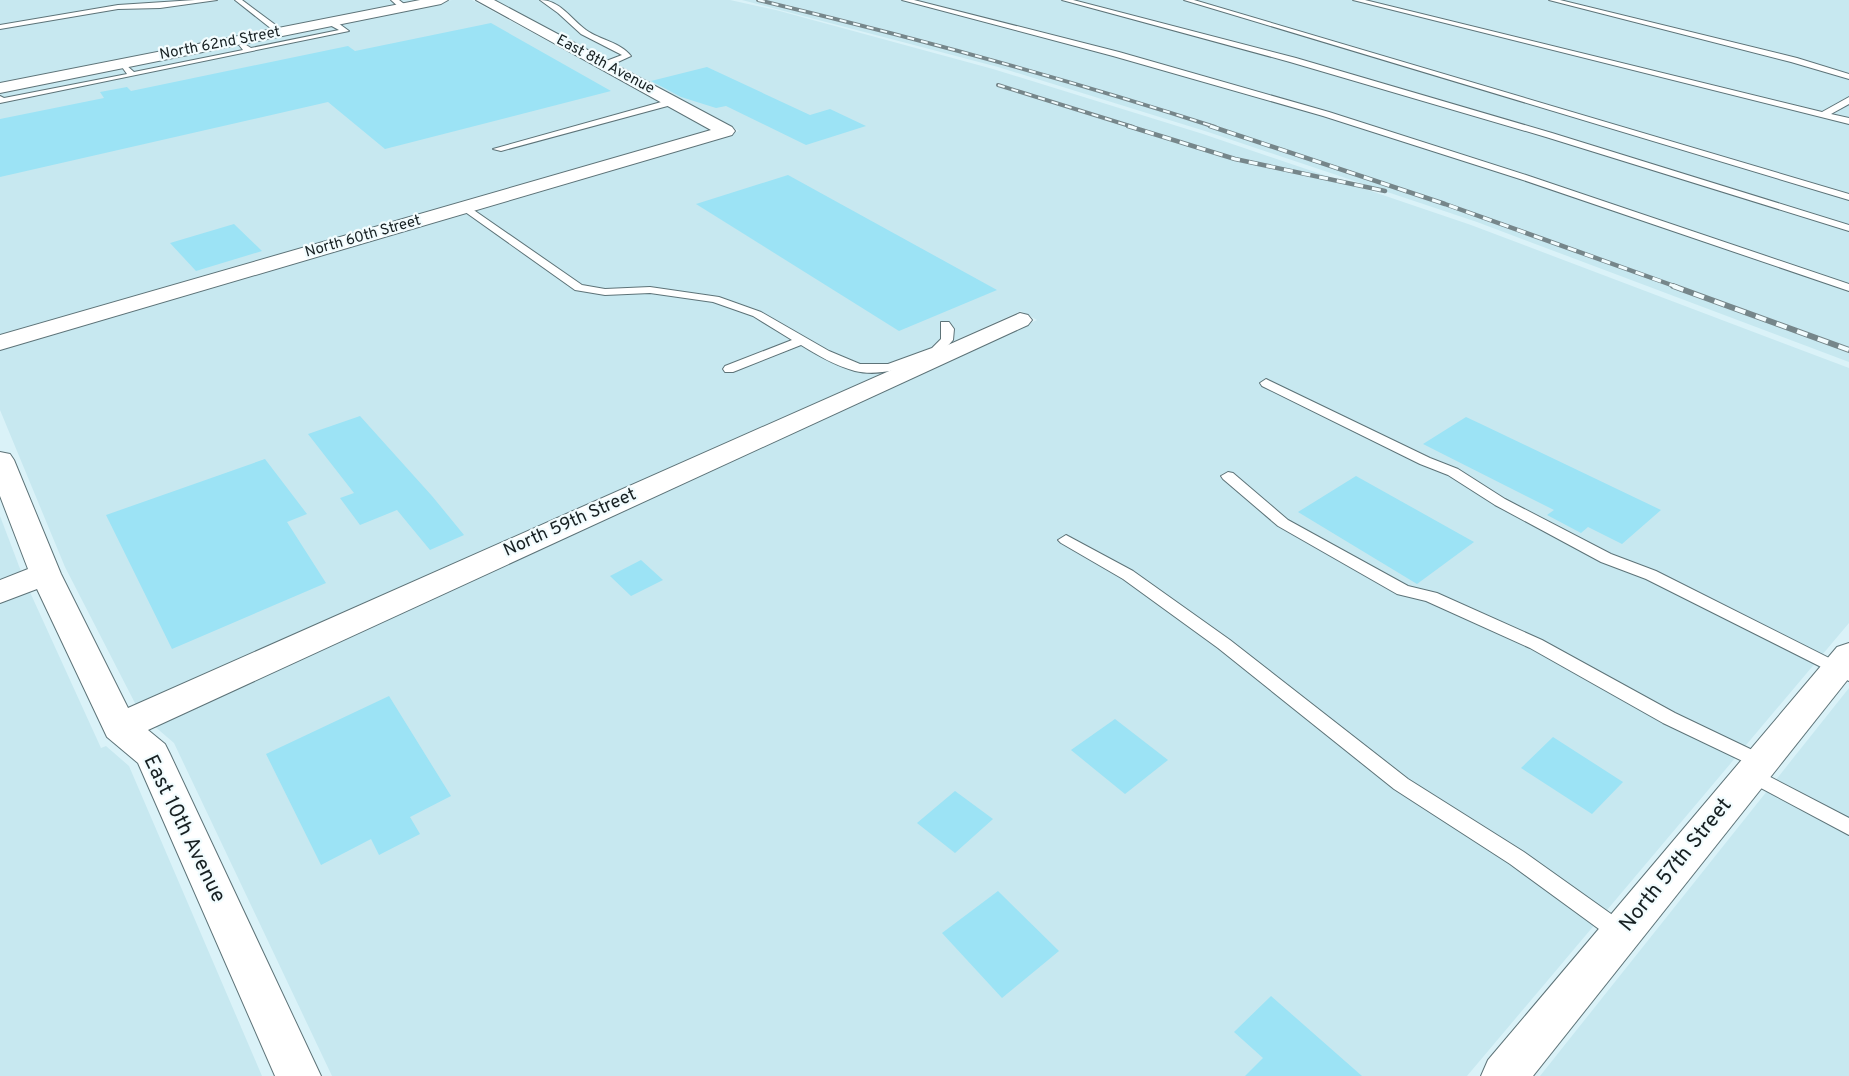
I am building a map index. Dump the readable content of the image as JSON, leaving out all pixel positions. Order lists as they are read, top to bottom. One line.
{"streets":{"street":["North 62nd Street","East 8th Avenue","North 60th Street","North 59th Street","East 10th Avenue","North 57th Street"]},"crossings":[["East 8th Avenue","North 60th Street"],["North 59th Street","East 10th Avenue"]]}
